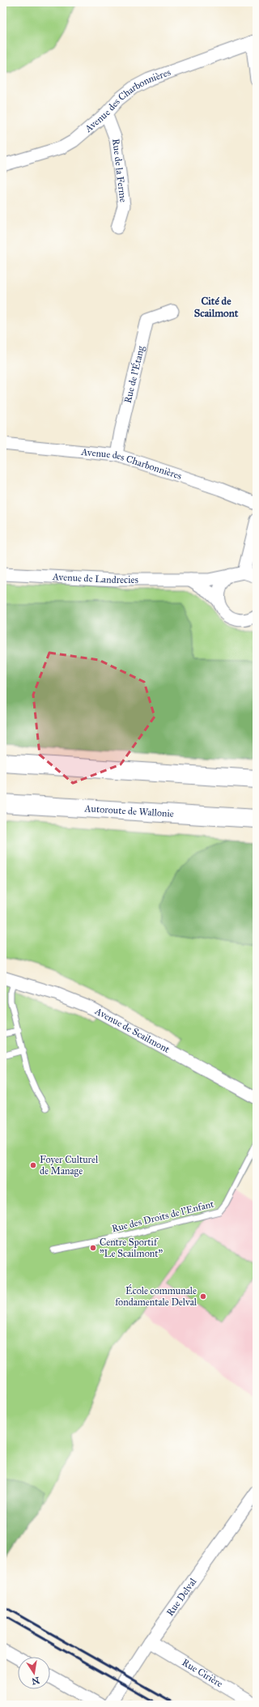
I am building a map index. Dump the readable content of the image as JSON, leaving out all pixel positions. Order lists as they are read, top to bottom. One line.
{"streets":{"highway":["Autoroute de Wallonie"],"street":["Avenue des Charbonnières","Rue de la Ferme","Rue de l'Étang","Avenue de Landrecies","Avenue de Scailmont","Rue Delval","Rue Cirière"],"lane":["Rue des Droits de l'Enfant"]},"crossings":[["Avenue des Charbonnières","Rue de la Ferme"],["Avenue des Charbonnières","Rue de l'Étang"],["Rue Delval","Rue Cirière"]],"districts":["Cité de Scailmont"],"places":["Foyer Culturel de Manage","Centre Sportif \"Le Scailmont\"","École communale fondamentale Delval"],"north":"bottom"}
